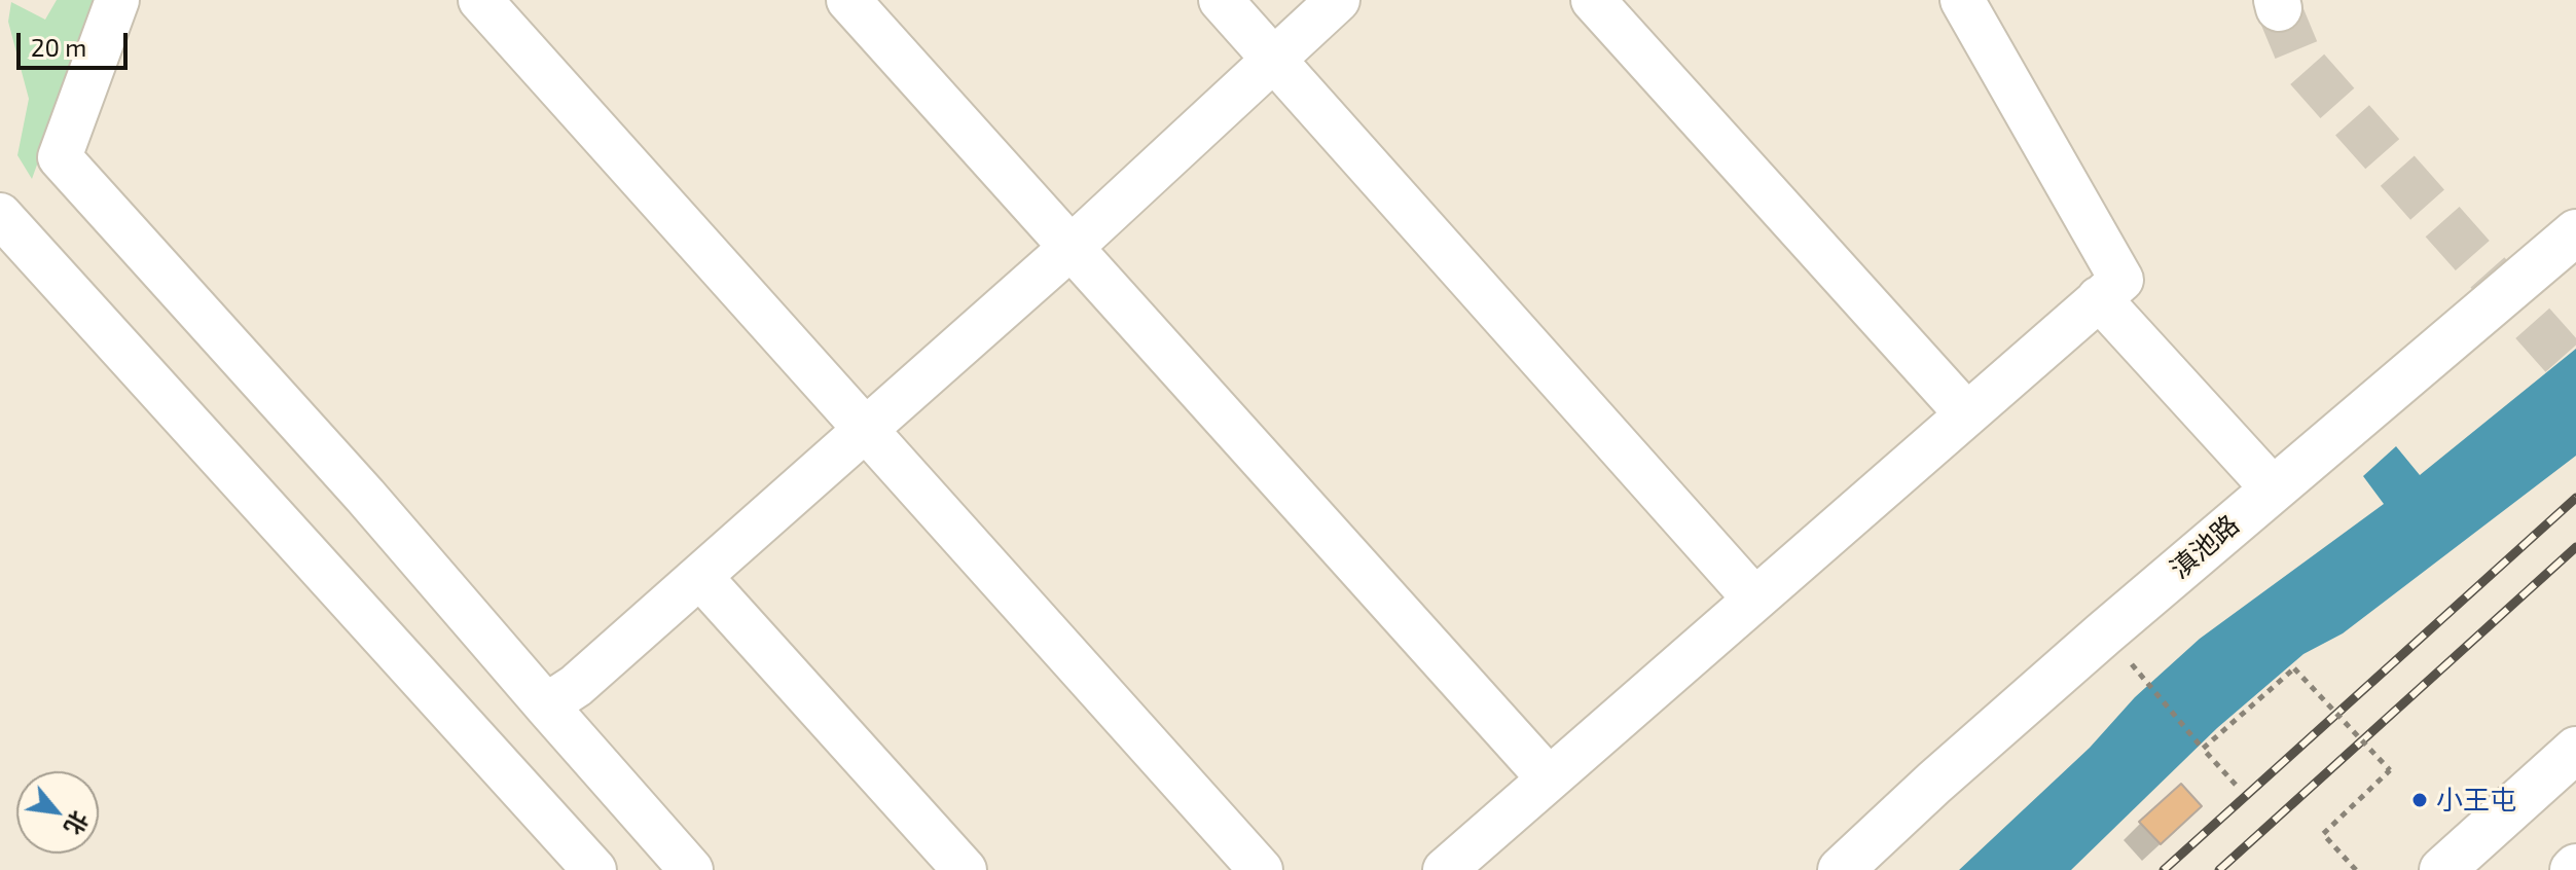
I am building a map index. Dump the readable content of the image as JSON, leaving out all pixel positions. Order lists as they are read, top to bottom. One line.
{"streets":{"street":["滇池路"]},"places":["小王屯"],"scale_bar":"20 m","north":"bottom right"}
